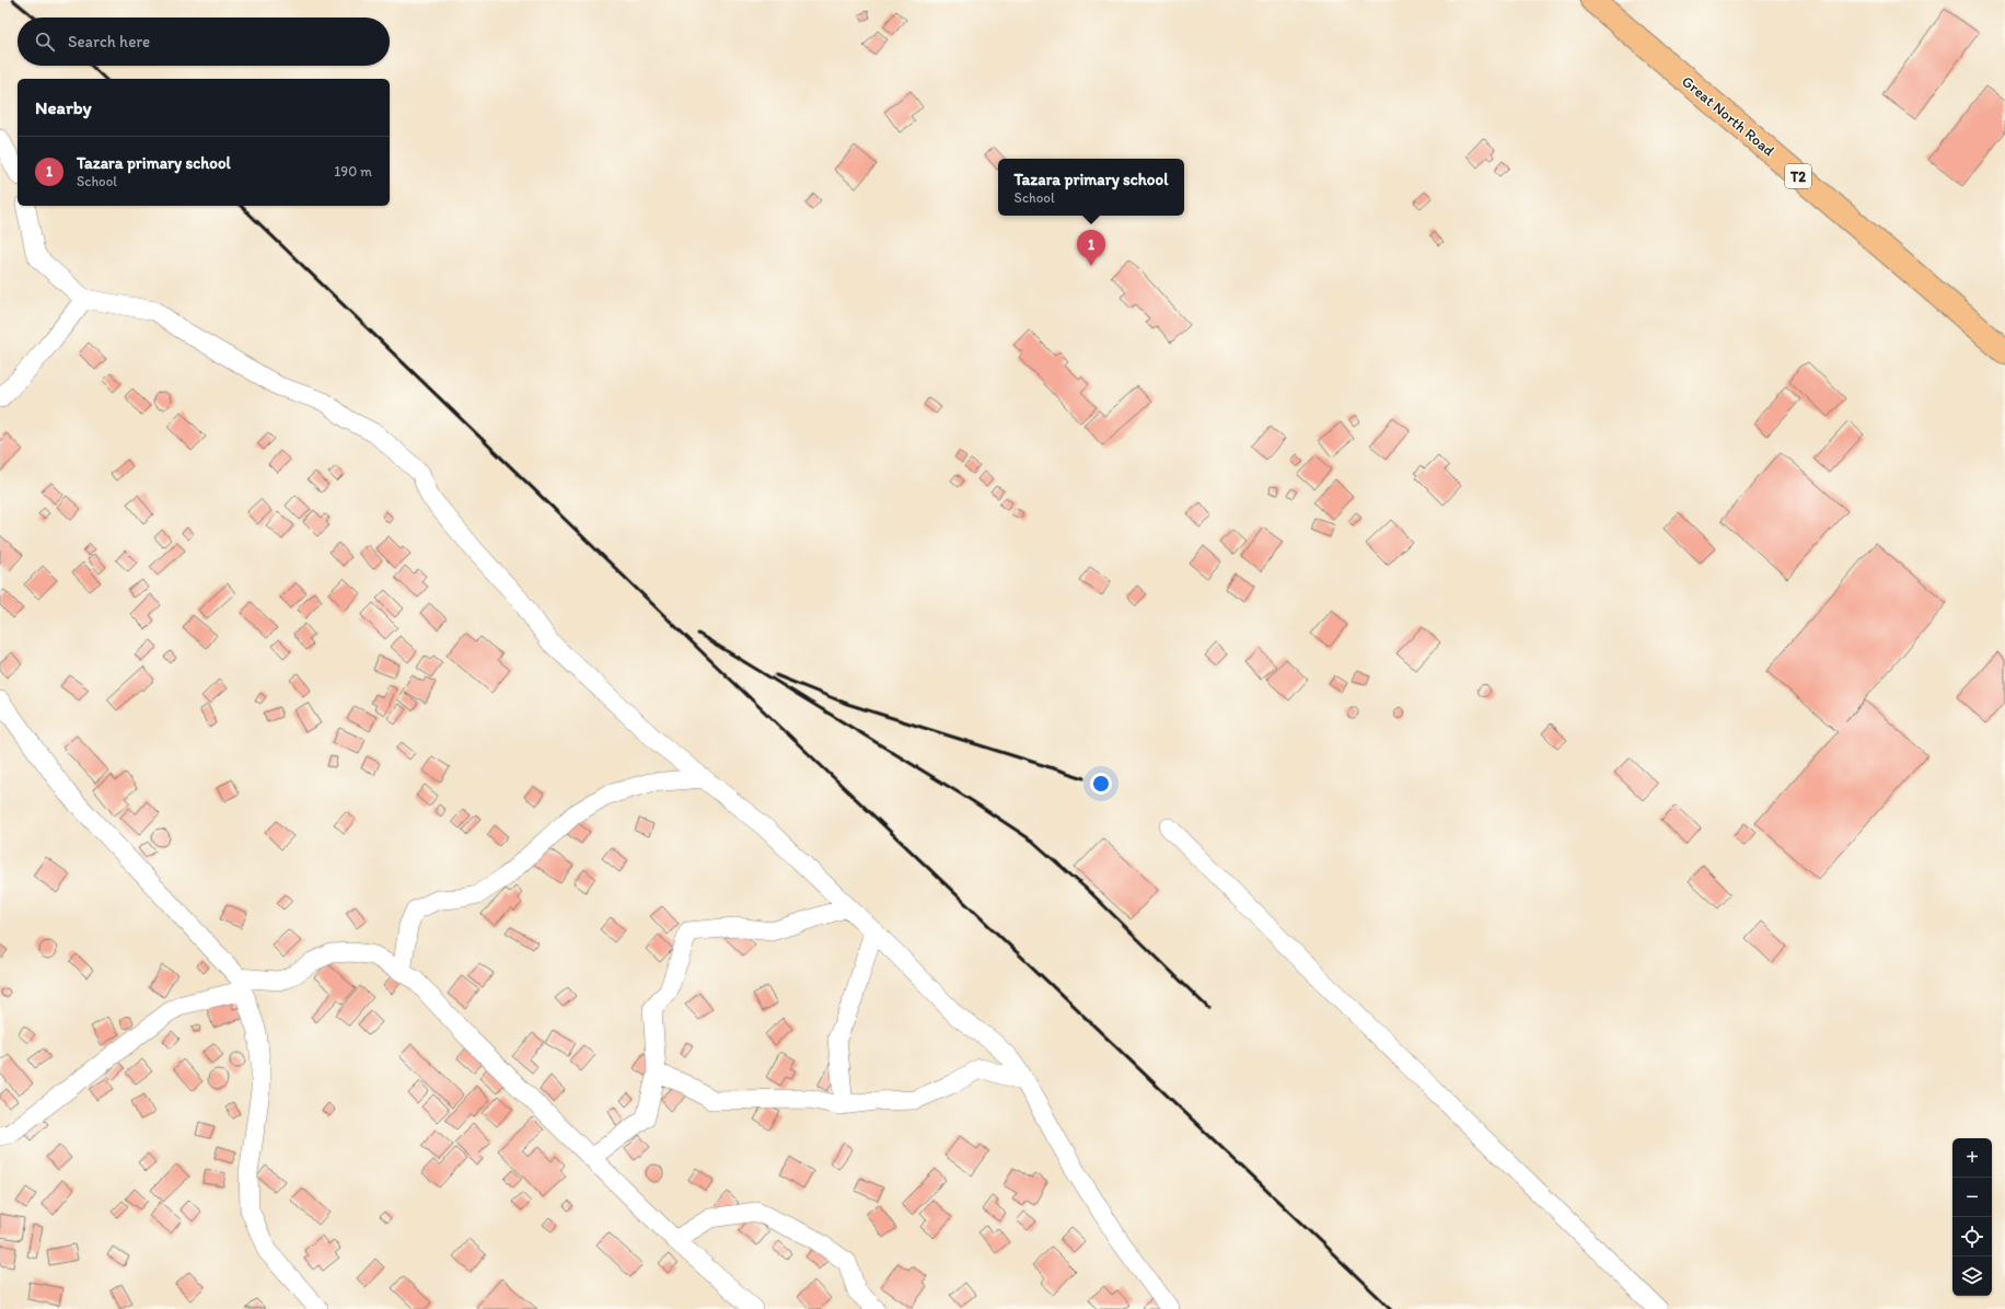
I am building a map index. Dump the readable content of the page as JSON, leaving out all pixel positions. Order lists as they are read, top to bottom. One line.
{"streets":{"highway":["Great North Road","T2"]},"page":{"search":"Search here","heading":"Nearby","list":[{"mark":"1","name":"Tazara primary school","note":"School","value":"190 m"}],"popup":["Tazara primary school","School"],"pins":"1","map_buttons":["+","−"]}}
